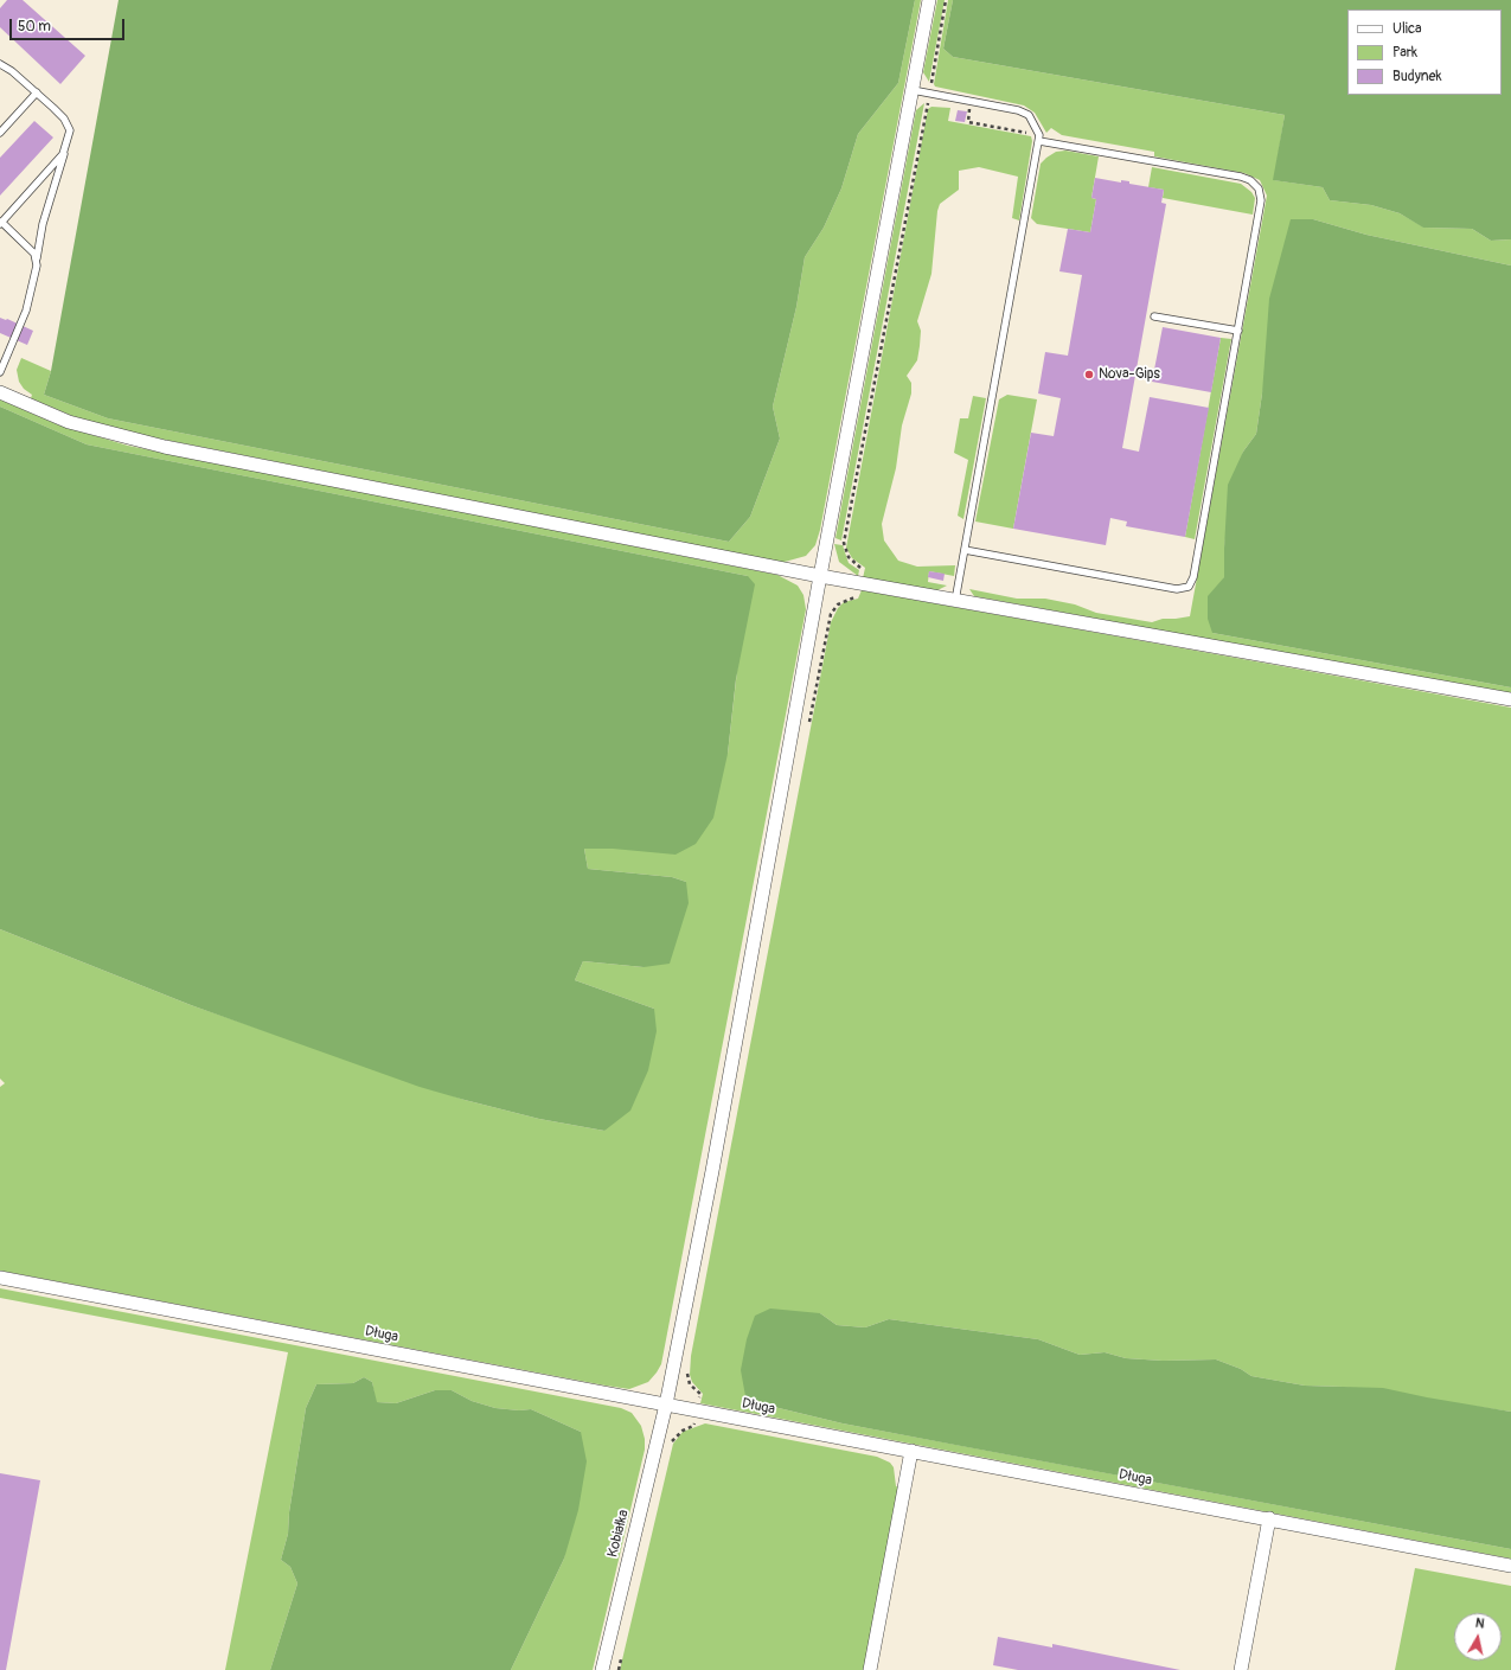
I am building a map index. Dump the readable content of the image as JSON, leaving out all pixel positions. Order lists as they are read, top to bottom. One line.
{"streets":{"street":["Długa","Kobiałka"]},"crossings":[["Długa","Kobiałka"]],"places":["Nova-Gips"],"legend":["Ulica","Park","Budynek"],"scale_bar":"50 m","north":"top"}
